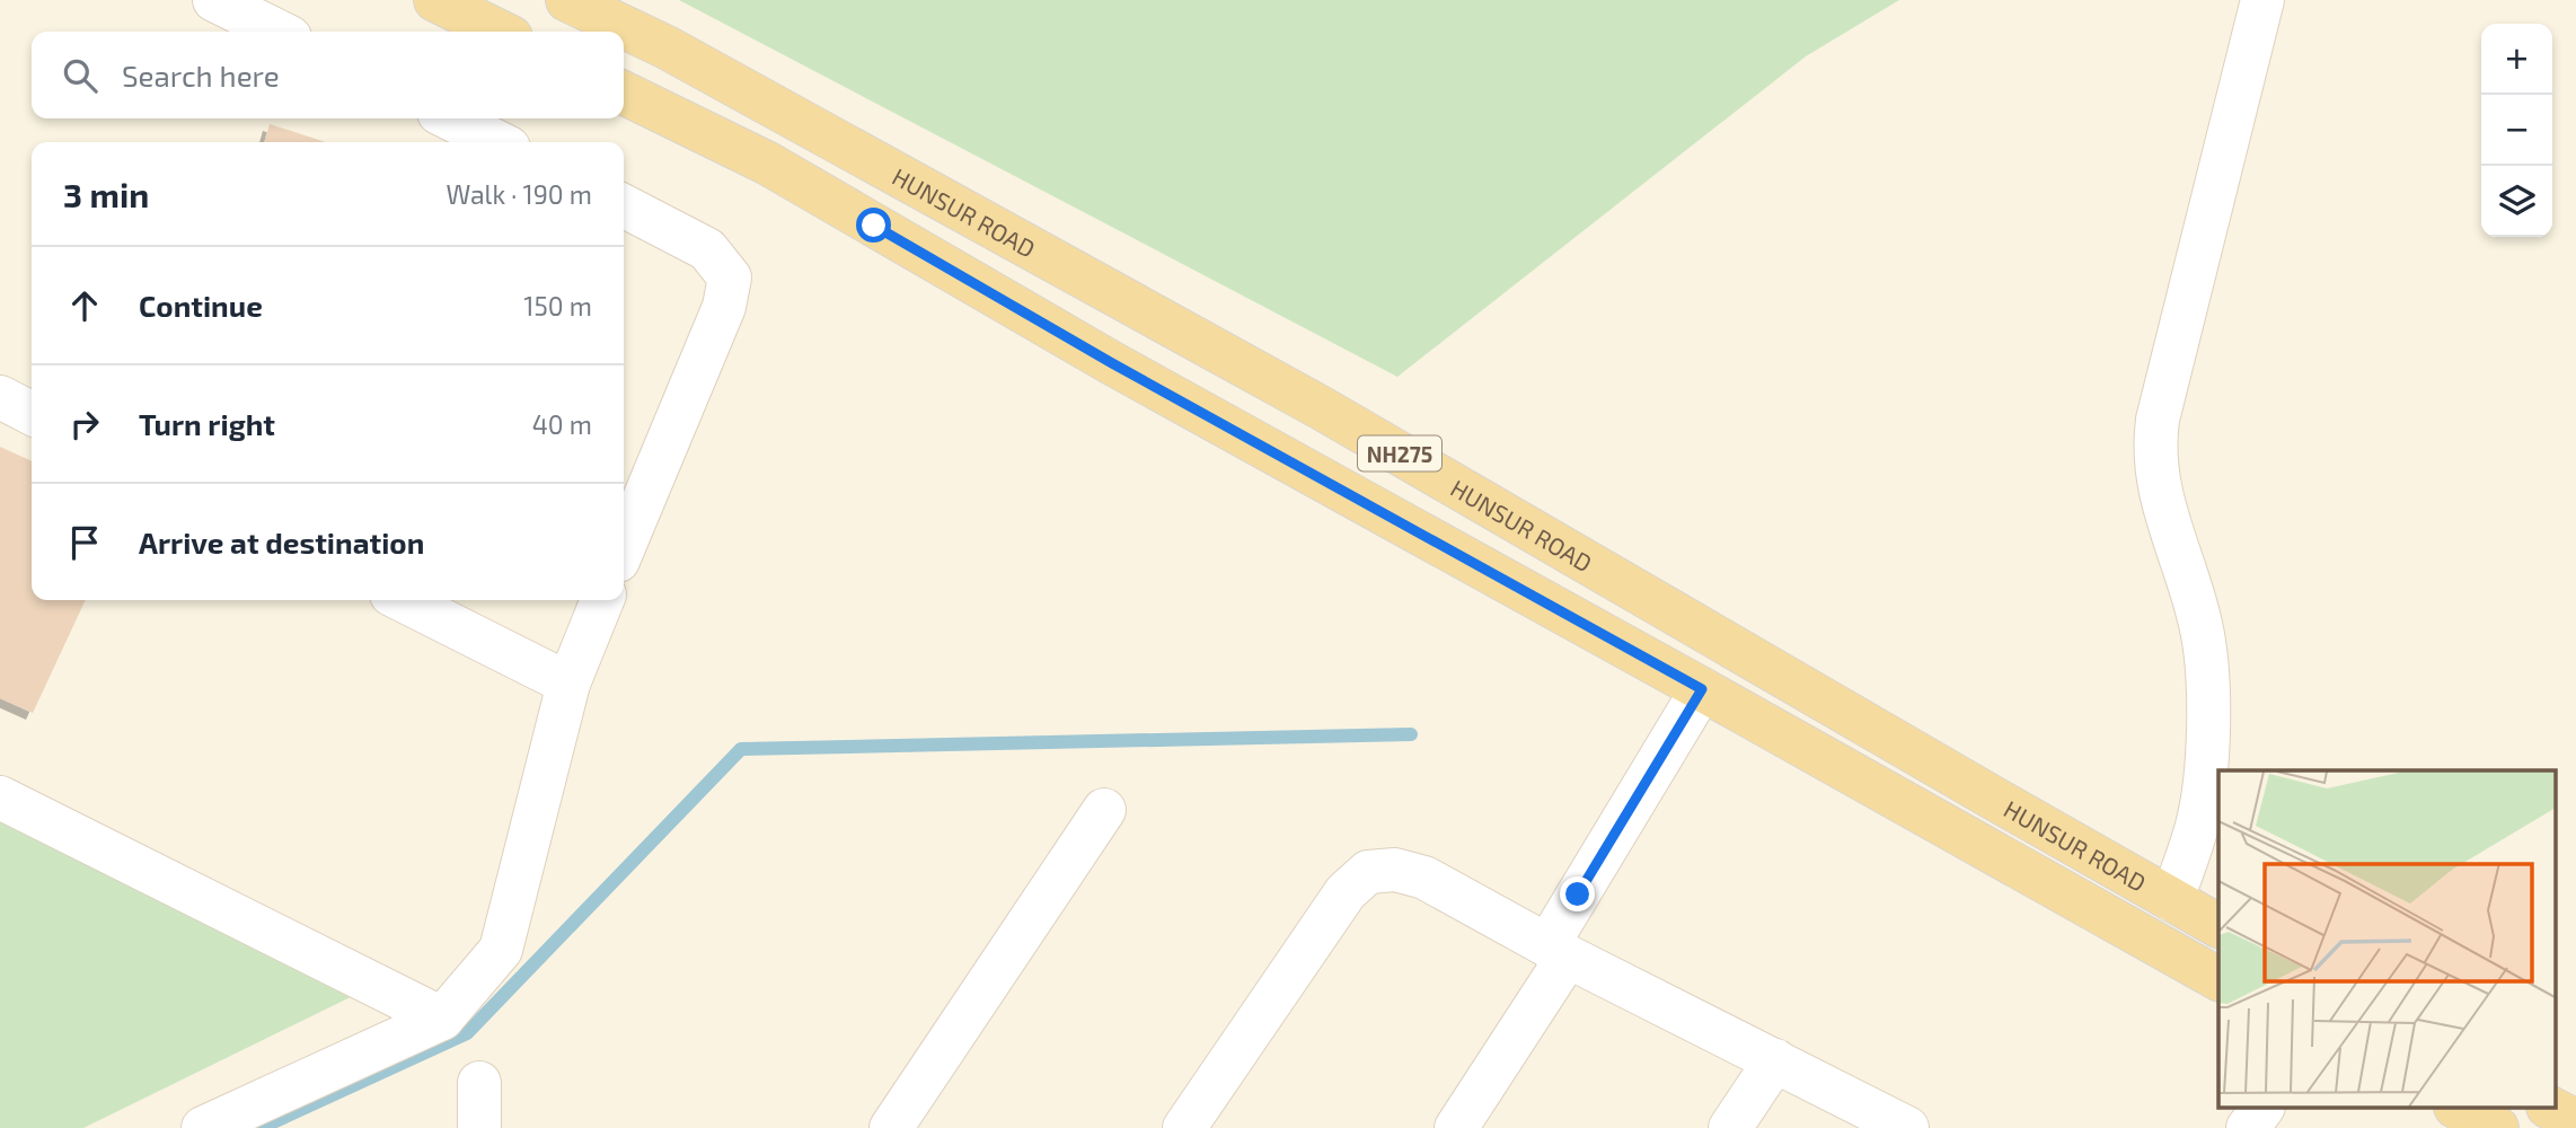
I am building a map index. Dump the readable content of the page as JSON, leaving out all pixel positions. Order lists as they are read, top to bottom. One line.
{"streets":{"main road":["HUNSUR ROAD","NH275"]},"page":{"map_buttons":["+","−"],"search":"Search here","heading":["3 min","Walk · 190 m"],"list":[["Continue","150 m"],["Turn right","40 m"],"Arrive at destination"]}}
